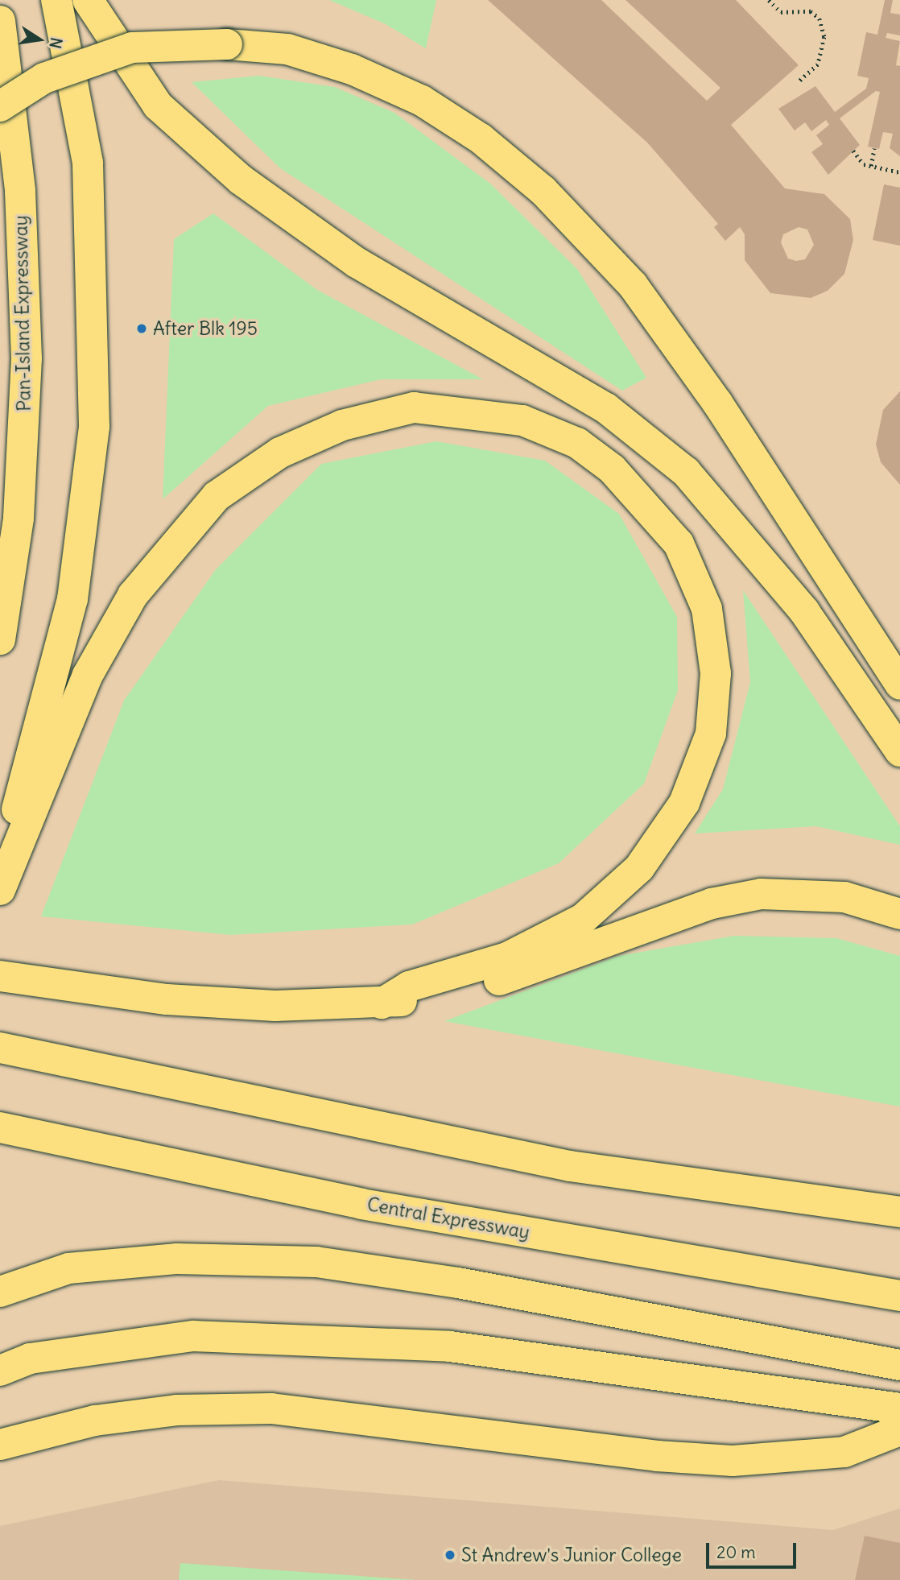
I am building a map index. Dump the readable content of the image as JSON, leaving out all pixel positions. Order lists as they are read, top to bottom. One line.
{"streets":{"highway":["Pan-Island Expressway","Central Expressway"]},"places":["After Blk 195","St Andrew's Junior College"],"scale_bar":"20 m","north":"right"}
